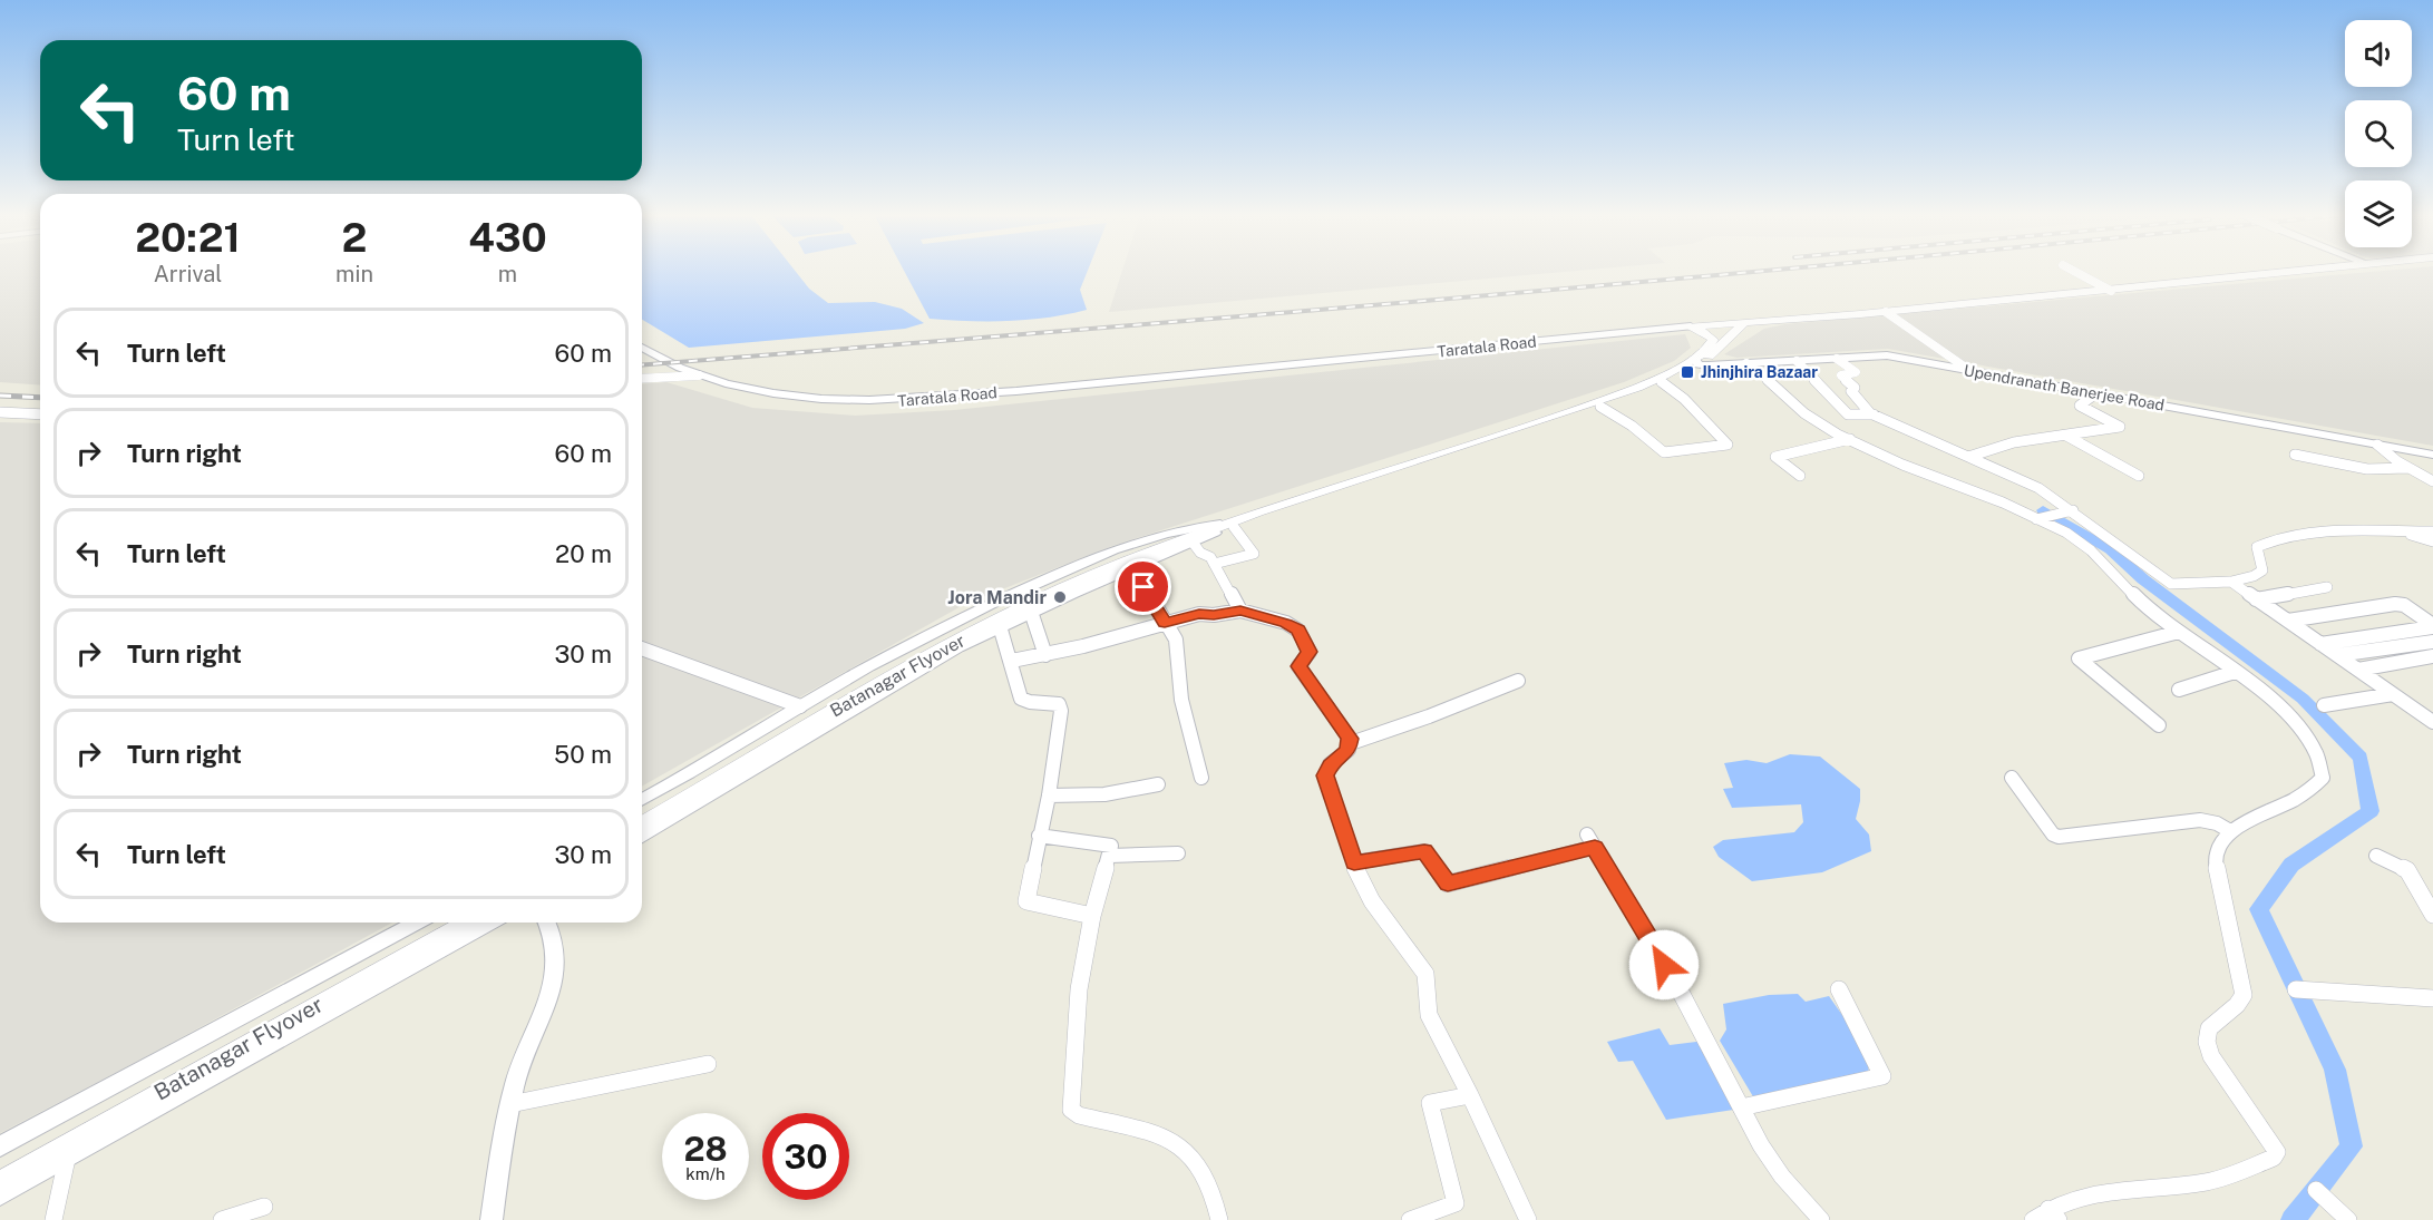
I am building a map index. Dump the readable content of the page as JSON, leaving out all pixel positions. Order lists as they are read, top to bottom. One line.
{"streets":{"main road":["Taratala Road","Batanagar Flyover"],"street":["Upendranath Banerjee Road"]},"places":{"transit":["Jhinjhira Bazaar"],"other":["Jora Mandir"]},"page":{"turn":["60 m","Turn left"],"eta":["20:21","Arrival","2","min","430","m"],"list":[{"name":"Turn left","value":"60 m"},{"name":"Turn right","value":"60 m"},{"name":"Turn left","value":"20 m"},{"name":"Turn right","value":"30 m"},{"name":"Turn right","value":"50 m"},{"name":"Turn left","value":"30 m"}],"speed":"28 km/h","limit":"30"}}
